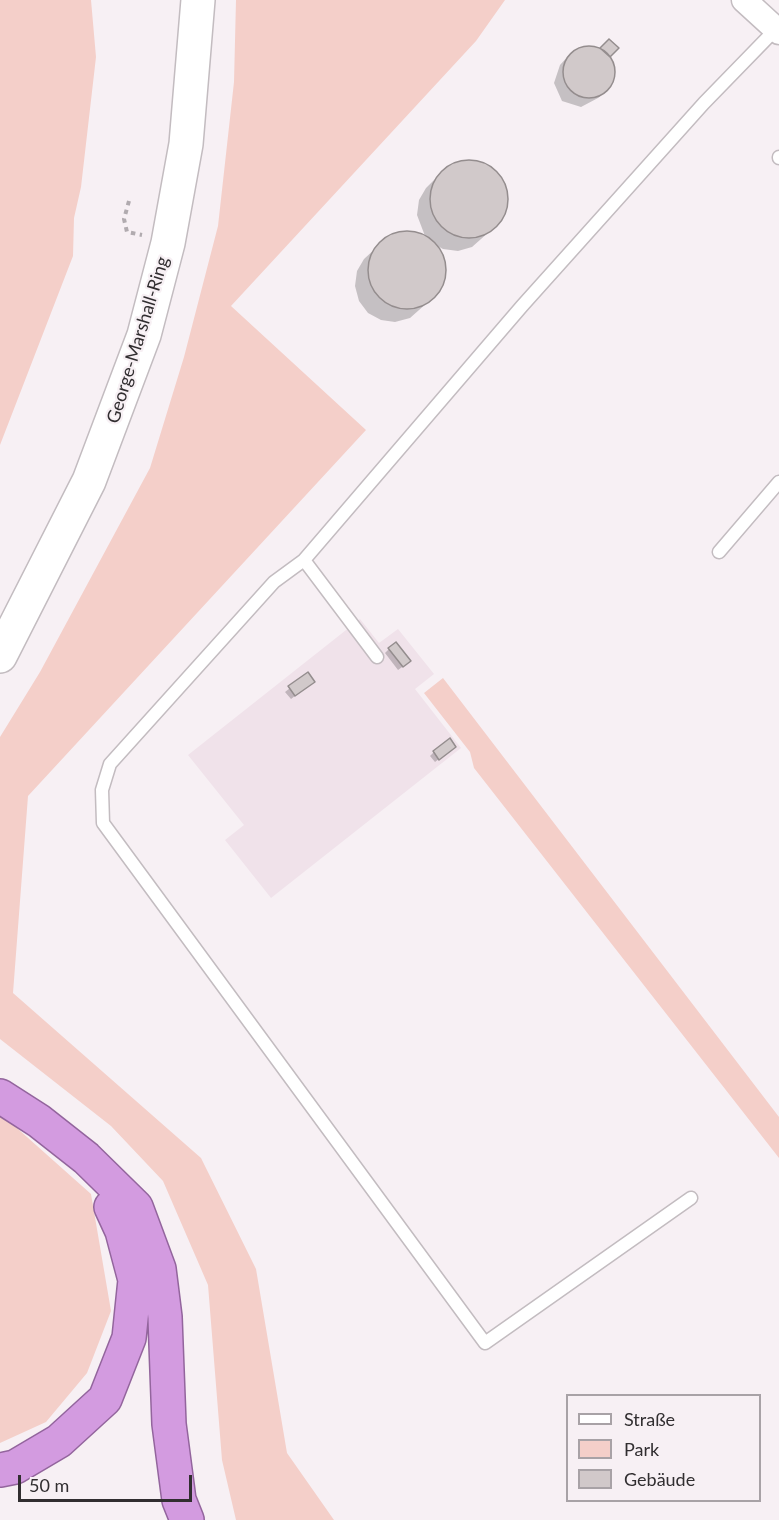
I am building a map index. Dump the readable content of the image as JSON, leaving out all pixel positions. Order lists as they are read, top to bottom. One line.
{"streets":{"main road":["George-Marshall-Ring"]},"legend":["Straße","Park","Gebäude"],"scale_bar":"50 m"}
